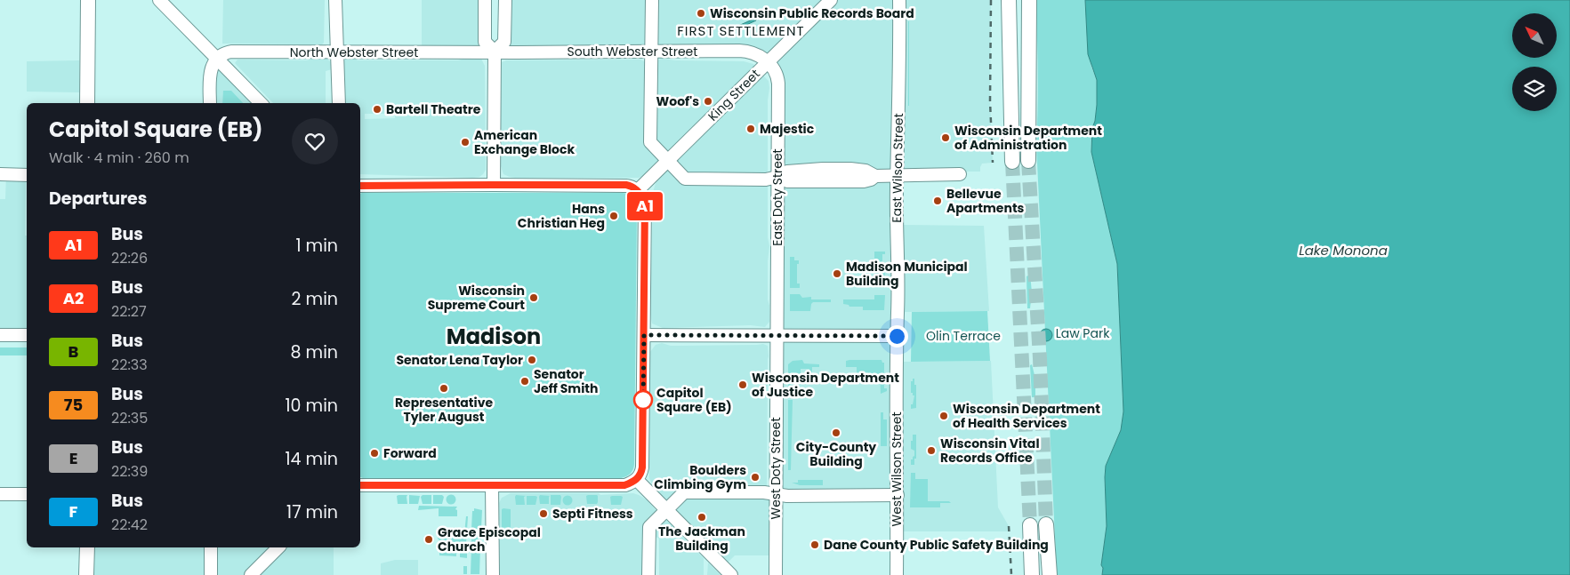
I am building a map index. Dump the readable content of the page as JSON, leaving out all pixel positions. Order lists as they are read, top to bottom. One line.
{"streets":{"street":["South Webster Street","North Webster Street","King Street","East Wilson Street","East Doty Street","West Doty Street","West Wilson Street"]},"crossings":[["South Webster Street","North Webster Street"],["South Webster Street","King Street"],["South Webster Street","East Doty Street"],["King Street","East Doty Street"],["East Wilson Street","West Wilson Street"],["East Doty Street","West Doty Street"]],"districts":["FIRST SETTLEMENT","Madison"],"water":["Lake Monona"],"parks":["Law Park","Olin Terrace"],"places":["Wisconsin Public Records Board","Woof's","Bartell Theatre","Majestic","Wisconsin Department of Administration","American Exchange Block","Bellevue Apartments","Hans Christian Heg","Madison Municipal Building","Wisconsin Supreme Court","Senator Lena Taylor","Senator Jeff Smith","Wisconsin Department of Justice","Representative Tyler August","Capitol Square (EB)","Wisconsin Department of Health Services","City-County Building","Wisconsin Vital Records Office","Forward","Boulders Climbing Gym","Septi Fitness","The Jackman Building","Grace Episcopal Church","Dane County Public Safety Building"],"lines":["bus line A1"],"north":"top left","page":{"on_map":"A1","heading":[["Capitol Square (EB)","Walk · 4 min · 260 m"],"Departures"],"list":[{"mark":"A1","name":"Bus","note":"22:26","value":"1 min"},{"mark":"A2","name":"Bus","note":"22:27","value":"2 min"},{"mark":"B","name":"Bus","note":"22:33","value":"8 min"},{"mark":"75","name":"Bus","note":"22:35","value":"10 min"},{"mark":"E","name":"Bus","note":"22:39","value":"14 min"},{"mark":"F","name":"Bus","note":"22:42","value":"17 min"}]}}
